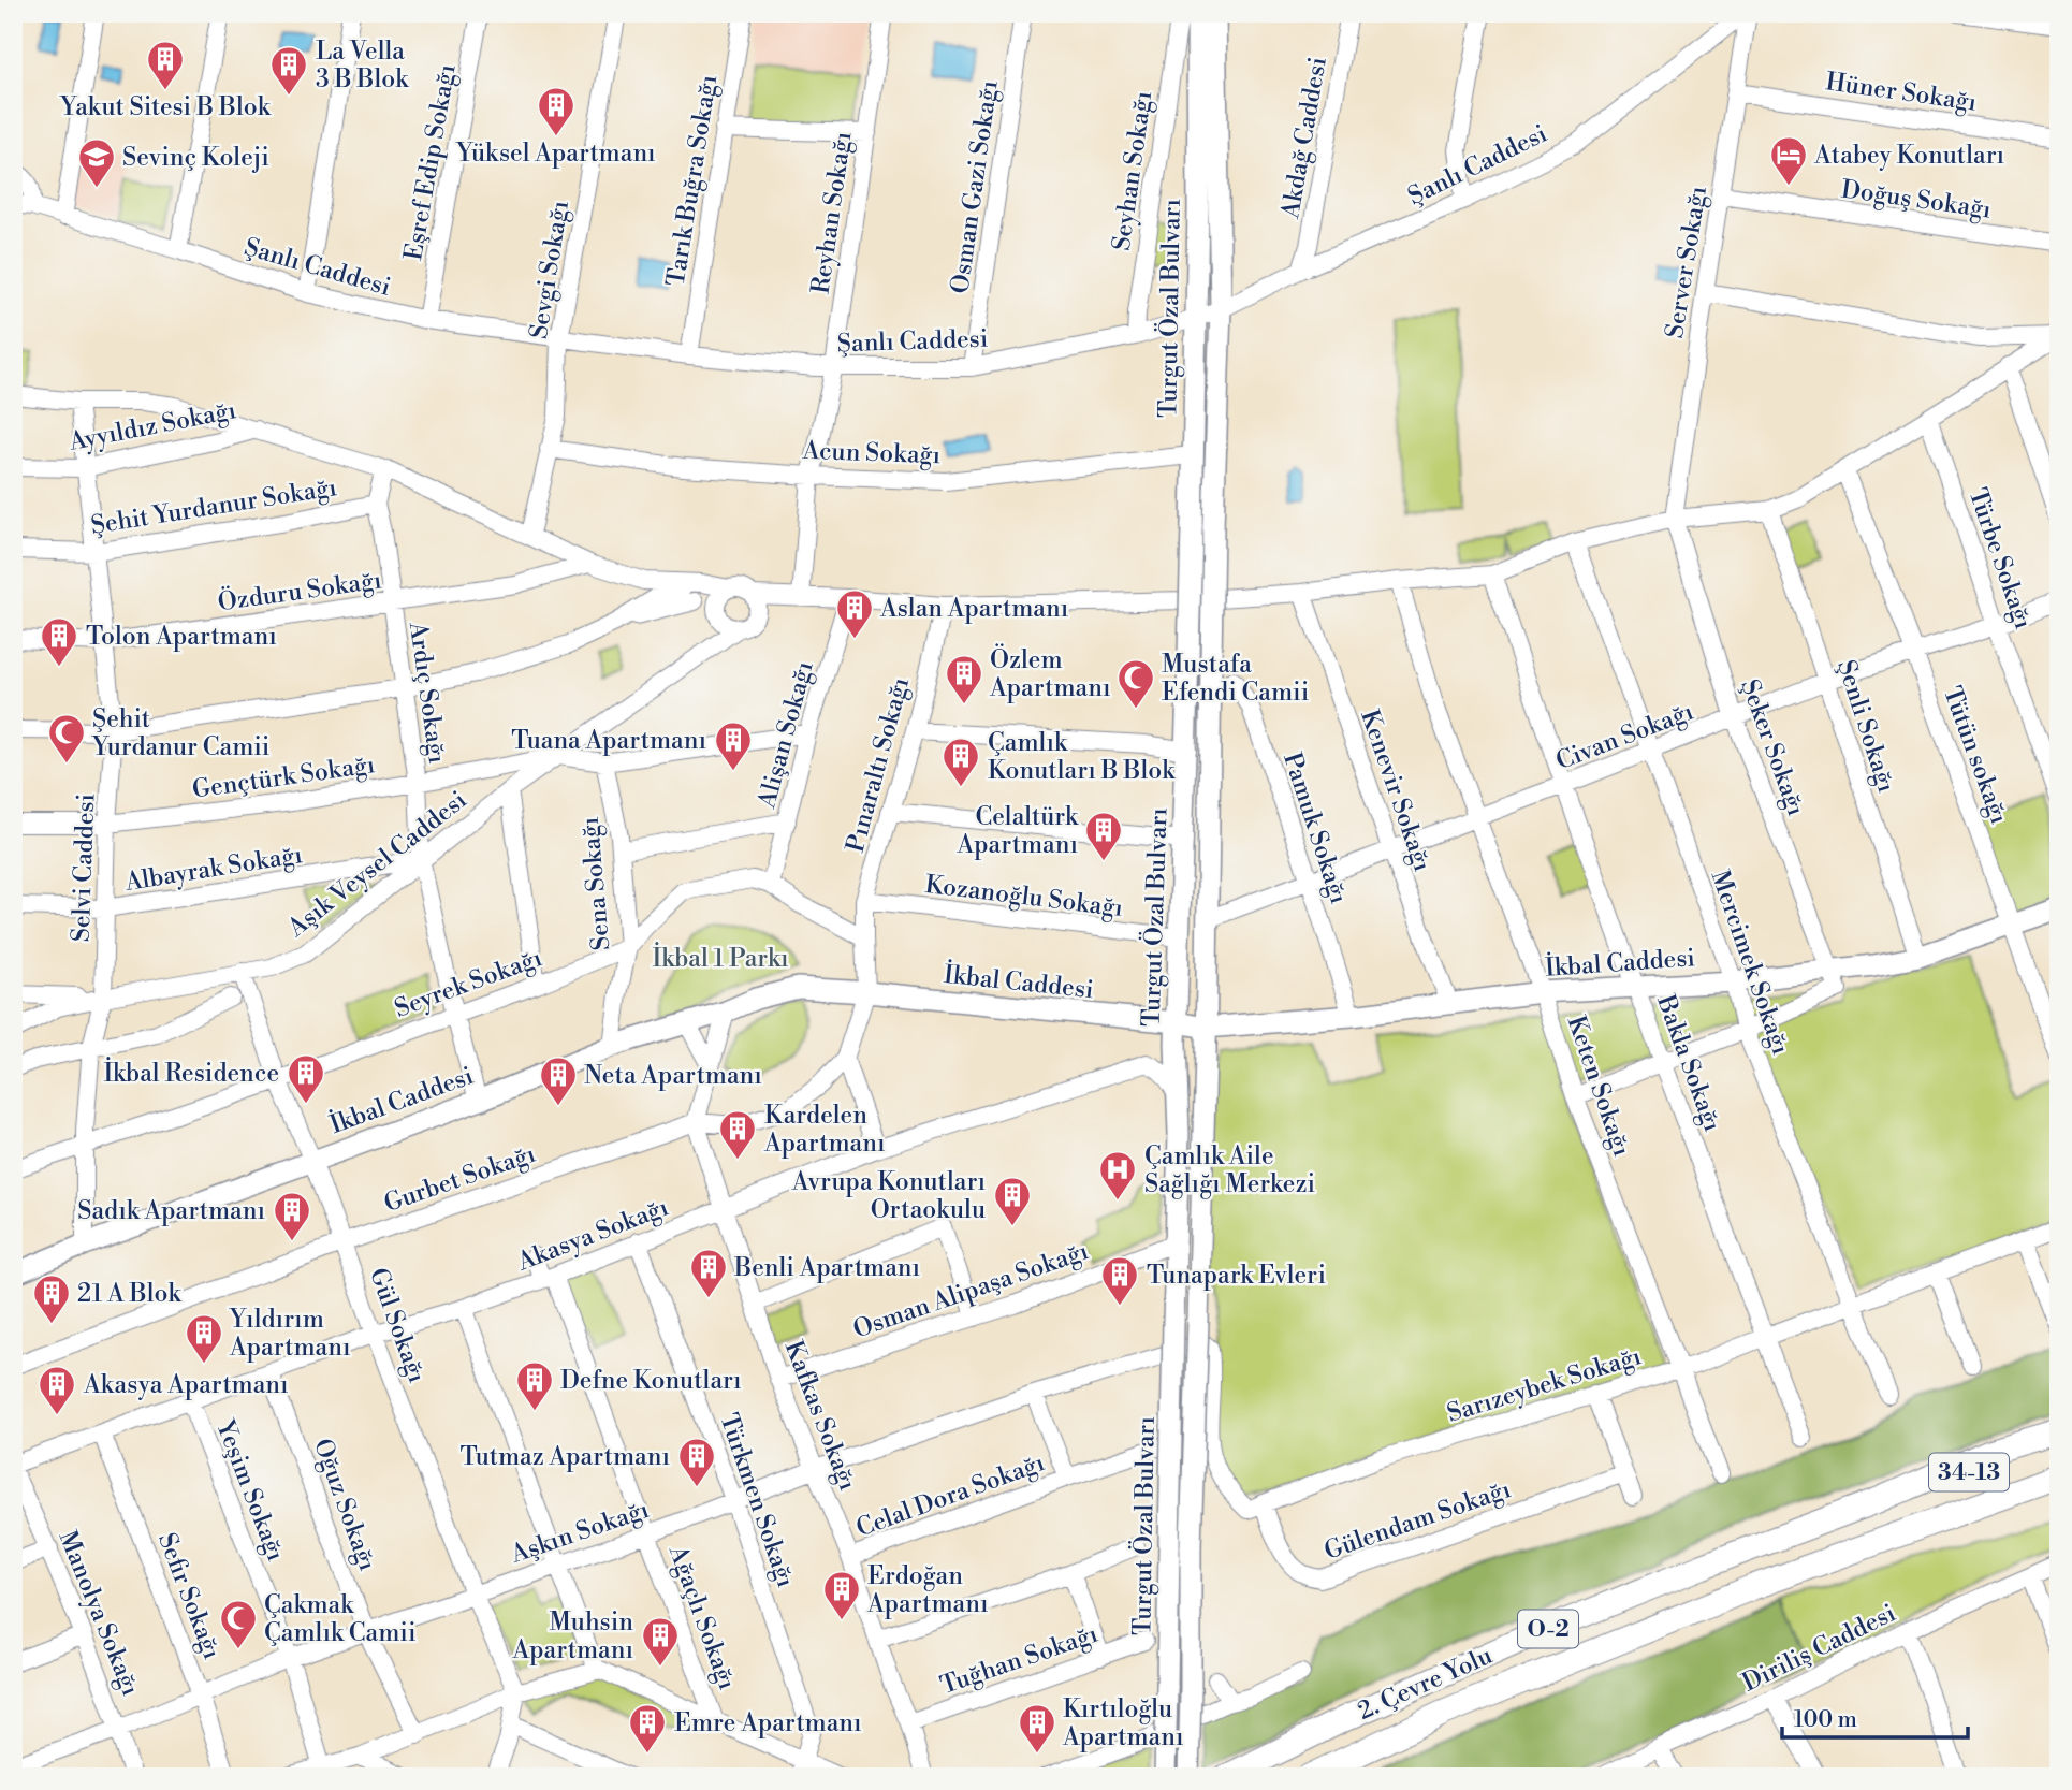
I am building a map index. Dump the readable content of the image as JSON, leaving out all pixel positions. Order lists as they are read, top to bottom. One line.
{"streets":{"highway":["34-13","O-2","2. Çevre Yolu"],"main road":["Turgut Özal Bulvarı","İkbal Caddesi"],"street":["Hüner Sokağı","Akdağ Caddesi","Eşref Edip Sokağı","Şanlı Caddesi","Seyhan Sokağı","Tarık Buğra Sokağı","Osman Gazi Sokağı","Doğuş Sokağı","Reyhan Sokağı","Server Sokağı","Sevgi Sokağı","Ayyıldız Sokağı","Acun Sokağı","Şehit Yurdanur Sokağı","Türbe Sokağı","Özduru Sokağı","Ardıç Sokağı","Şenli Sokağı","Alişan Sokağı","Civan Sokağı","Şeker Sokağı","Tütün sokağı","Pınaraltı Sokağı","Gençtürk Sokağı","Kenevir Sokağı","Pamuk Sokağı","Aşık Veysel Caddesi","Selvi Caddesi","Albayrak Sokağı","Sena Sokağı","Kozanoğlu Sokağı","Mercimek Sokağı","Seyrek Sokağı","Bakla Sokağı","Keten Sokağı","Gurbet Sokağı","Akasya Sokağı","Osman Alipaşa Sokağı","Gül Sokağı","Sarızeybek Sokağı","Kafkas Sokağı","Yeşim Sokağı","Celal Dora Sokağı","Türkmen Sokağı","Oğuz Sokağı","Gülendam Sokağı","Aşkın Sokağı","Sefir Sokağı","Manolya Sokağı","Ağaçlı Sokağı","Diriliş Caddesi","Tuğhan Sokağı"]},"crossings":[["Hüner Sokağı","Server Sokağı"],["Akdağ Caddesi","Şanlı Caddesi"],["Eşref Edip Sokağı","Şanlı Caddesi"],["Şanlı Caddesi","Seyhan Sokağı"],["Şanlı Caddesi","Tarık Buğra Sokağı"],["Şanlı Caddesi","Osman Gazi Sokağı"],["Şanlı Caddesi","Reyhan Sokağı"],["Şanlı Caddesi","Server Sokağı"],["Şanlı Caddesi","Sevgi Sokağı"],["Şanlı Caddesi","Turgut Özal Bulvarı"],["Doğuş Sokağı","Server Sokağı"],["Reyhan Sokağı","Acun Sokağı"],["Server Sokağı","Şeker Sokağı"],["Sevgi Sokağı","Acun Sokağı"],["Turgut Özal Bulvarı","Acun Sokağı"],["Turgut Özal Bulvarı","Civan Sokağı"],["Turgut Özal Bulvarı","Pamuk Sokağı"],["Turgut Özal Bulvarı","Kozanoğlu Sokağı"],["Turgut Özal Bulvarı","İkbal Caddesi"],["Turgut Özal Bulvarı","Akasya Sokağı"],["Turgut Özal Bulvarı","Osman Alipaşa Sokağı"],["Ayyıldız Sokağı","Selvi Caddesi"],["Şehit Yurdanur Sokağı","Ardıç Sokağı"],["Şehit Yurdanur Sokağı","Selvi Caddesi"],["Türbe Sokağı","Civan Sokağı"],["Özduru Sokağı","Ardıç Sokağı"],["Özduru Sokağı","Selvi Caddesi"],["Ardıç Sokağı","Gençtürk Sokağı"],["Ardıç Sokağı","Aşık Veysel Caddesi"],["Ardıç Sokağı","Albayrak Sokağı"],["Ardıç Sokağı","İkbal Caddesi"],["Ardıç Sokağı","Seyrek Sokağı"],["Şenli Sokağı","Civan Sokağı"],["Şenli Sokağı","İkbal Caddesi"],["Alişan Sokağı","Seyrek Sokağı"],["Civan Sokağı","Şeker Sokağı"],["Civan Sokağı","Tütün sokağı"],["Civan Sokağı","Kenevir Sokağı"],["Civan Sokağı","Pamuk Sokağı"],["Civan Sokağı","Mercimek Sokağı"],["Civan Sokağı","Bakla Sokağı"],["Civan Sokağı","Keten Sokağı"],["Şeker Sokağı","İkbal Caddesi"],["Tütün sokağı","İkbal Caddesi"],["Pınaraltı Sokağı","Kozanoğlu Sokağı"],["Pınaraltı Sokağı","Seyrek Sokağı"],["Gençtürk Sokağı","Aşık Veysel Caddesi"],["Gençtürk Sokağı","Selvi Caddesi"],["Kenevir Sokağı","İkbal Caddesi"],["Pamuk Sokağı","İkbal Caddesi"],["Aşık Veysel Caddesi","Selvi Caddesi"],["Aşık Veysel Caddesi","Albayrak Sokağı"],["Aşık Veysel Caddesi","Gül Sokağı"],["Selvi Caddesi","Albayrak Sokağı"],["Selvi Caddesi","İkbal Caddesi"],["Selvi Caddesi","Seyrek Sokağı"],["Sena Sokağı","İkbal Caddesi"],["Sena Sokağı","Seyrek Sokağı"],["İkbal Caddesi","Mercimek Sokağı"],["İkbal Caddesi","Bakla Sokağı"],["İkbal Caddesi","Keten Sokağı"],["İkbal Caddesi","Gurbet Sokağı"],["İkbal Caddesi","Gül Sokağı"],["Mercimek Sokağı","Sarızeybek Sokağı"],["Seyrek Sokağı","Gül Sokağı"],["Bakla Sokağı","Sarızeybek Sokağı"],["Keten Sokağı","Sarızeybek Sokağı"],["Gurbet Sokağı","Gül Sokağı"],["Gurbet Sokağı","Kafkas Sokağı"],["Akasya Sokağı","Gül Sokağı"],["Akasya Sokağı","Kafkas Sokağı"],["Akasya Sokağı","Yeşim Sokağı"],["Akasya Sokağı","Türkmen Sokağı"],["Akasya Sokağı","Oğuz Sokağı"],["Akasya Sokağı","Sefir Sokağı"],["Akasya Sokağı","Manolya Sokağı"],["Akasya Sokağı","Ağaçlı Sokağı"],["Osman Alipaşa Sokağı","Kafkas Sokağı"],["Gül Sokağı","Aşkın Sokağı"],["Sarızeybek Sokağı","Gülendam Sokağı"],["Kafkas Sokağı","Celal Dora Sokağı"],["Kafkas Sokağı","Aşkın Sokağı"],["Kafkas Sokağı","Tuğhan Sokağı"],["34-13","2. Çevre Yolu"],["Yeşim Sokağı","Aşkın Sokağı"],["Celal Dora Sokağı","Aşkın Sokağı"],["Türkmen Sokağı","Aşkın Sokağı"],["Oğuz Sokağı","Aşkın Sokağı"],["Aşkın Sokağı","Sefir Sokağı"],["Aşkın Sokağı","Manolya Sokağı"],["Aşkın Sokağı","Ağaçlı Sokağı"]],"parks":["İkbal 1 Parkı"],"places":{"building":["Yakut Sitesi B Blok","La Vella 3 B Blok","Yüksel Apartmanı","Aslan Apartmanı","Tolon Apartmanı","Özlem Apartmanı","Tuana Apartmanı","Çamlık Konutları B Blok","Celaltürk Apartmanı","İkbal Residence","Neta Apartmanı","Kardelen Apartmanı","Avrupa Konutları Ortaokulu","Sadık Apartmanı","Benli Apartmanı","Tunapark Evleri","21 A Blok","Yıldırım Apartmanı","Defne Konutları","Akasya Apartmanı","Tutmaz Apartmanı","Erdoğan Apartmanı","Muhsin Apartmanı","Emre Apartmanı","Kırtıloğlu Apartmanı"],"hotel":["Atabey Konutları"],"school or university":["Sevinç Koleji"],"mosque":["Mustafa Efendi Camii","Şehit Yurdanur Camii","Çakmak Çamlık Camii"],"hospital":["Çamlık Aile Sağlığı Merkezi"]},"scale_bar":"100 m"}
